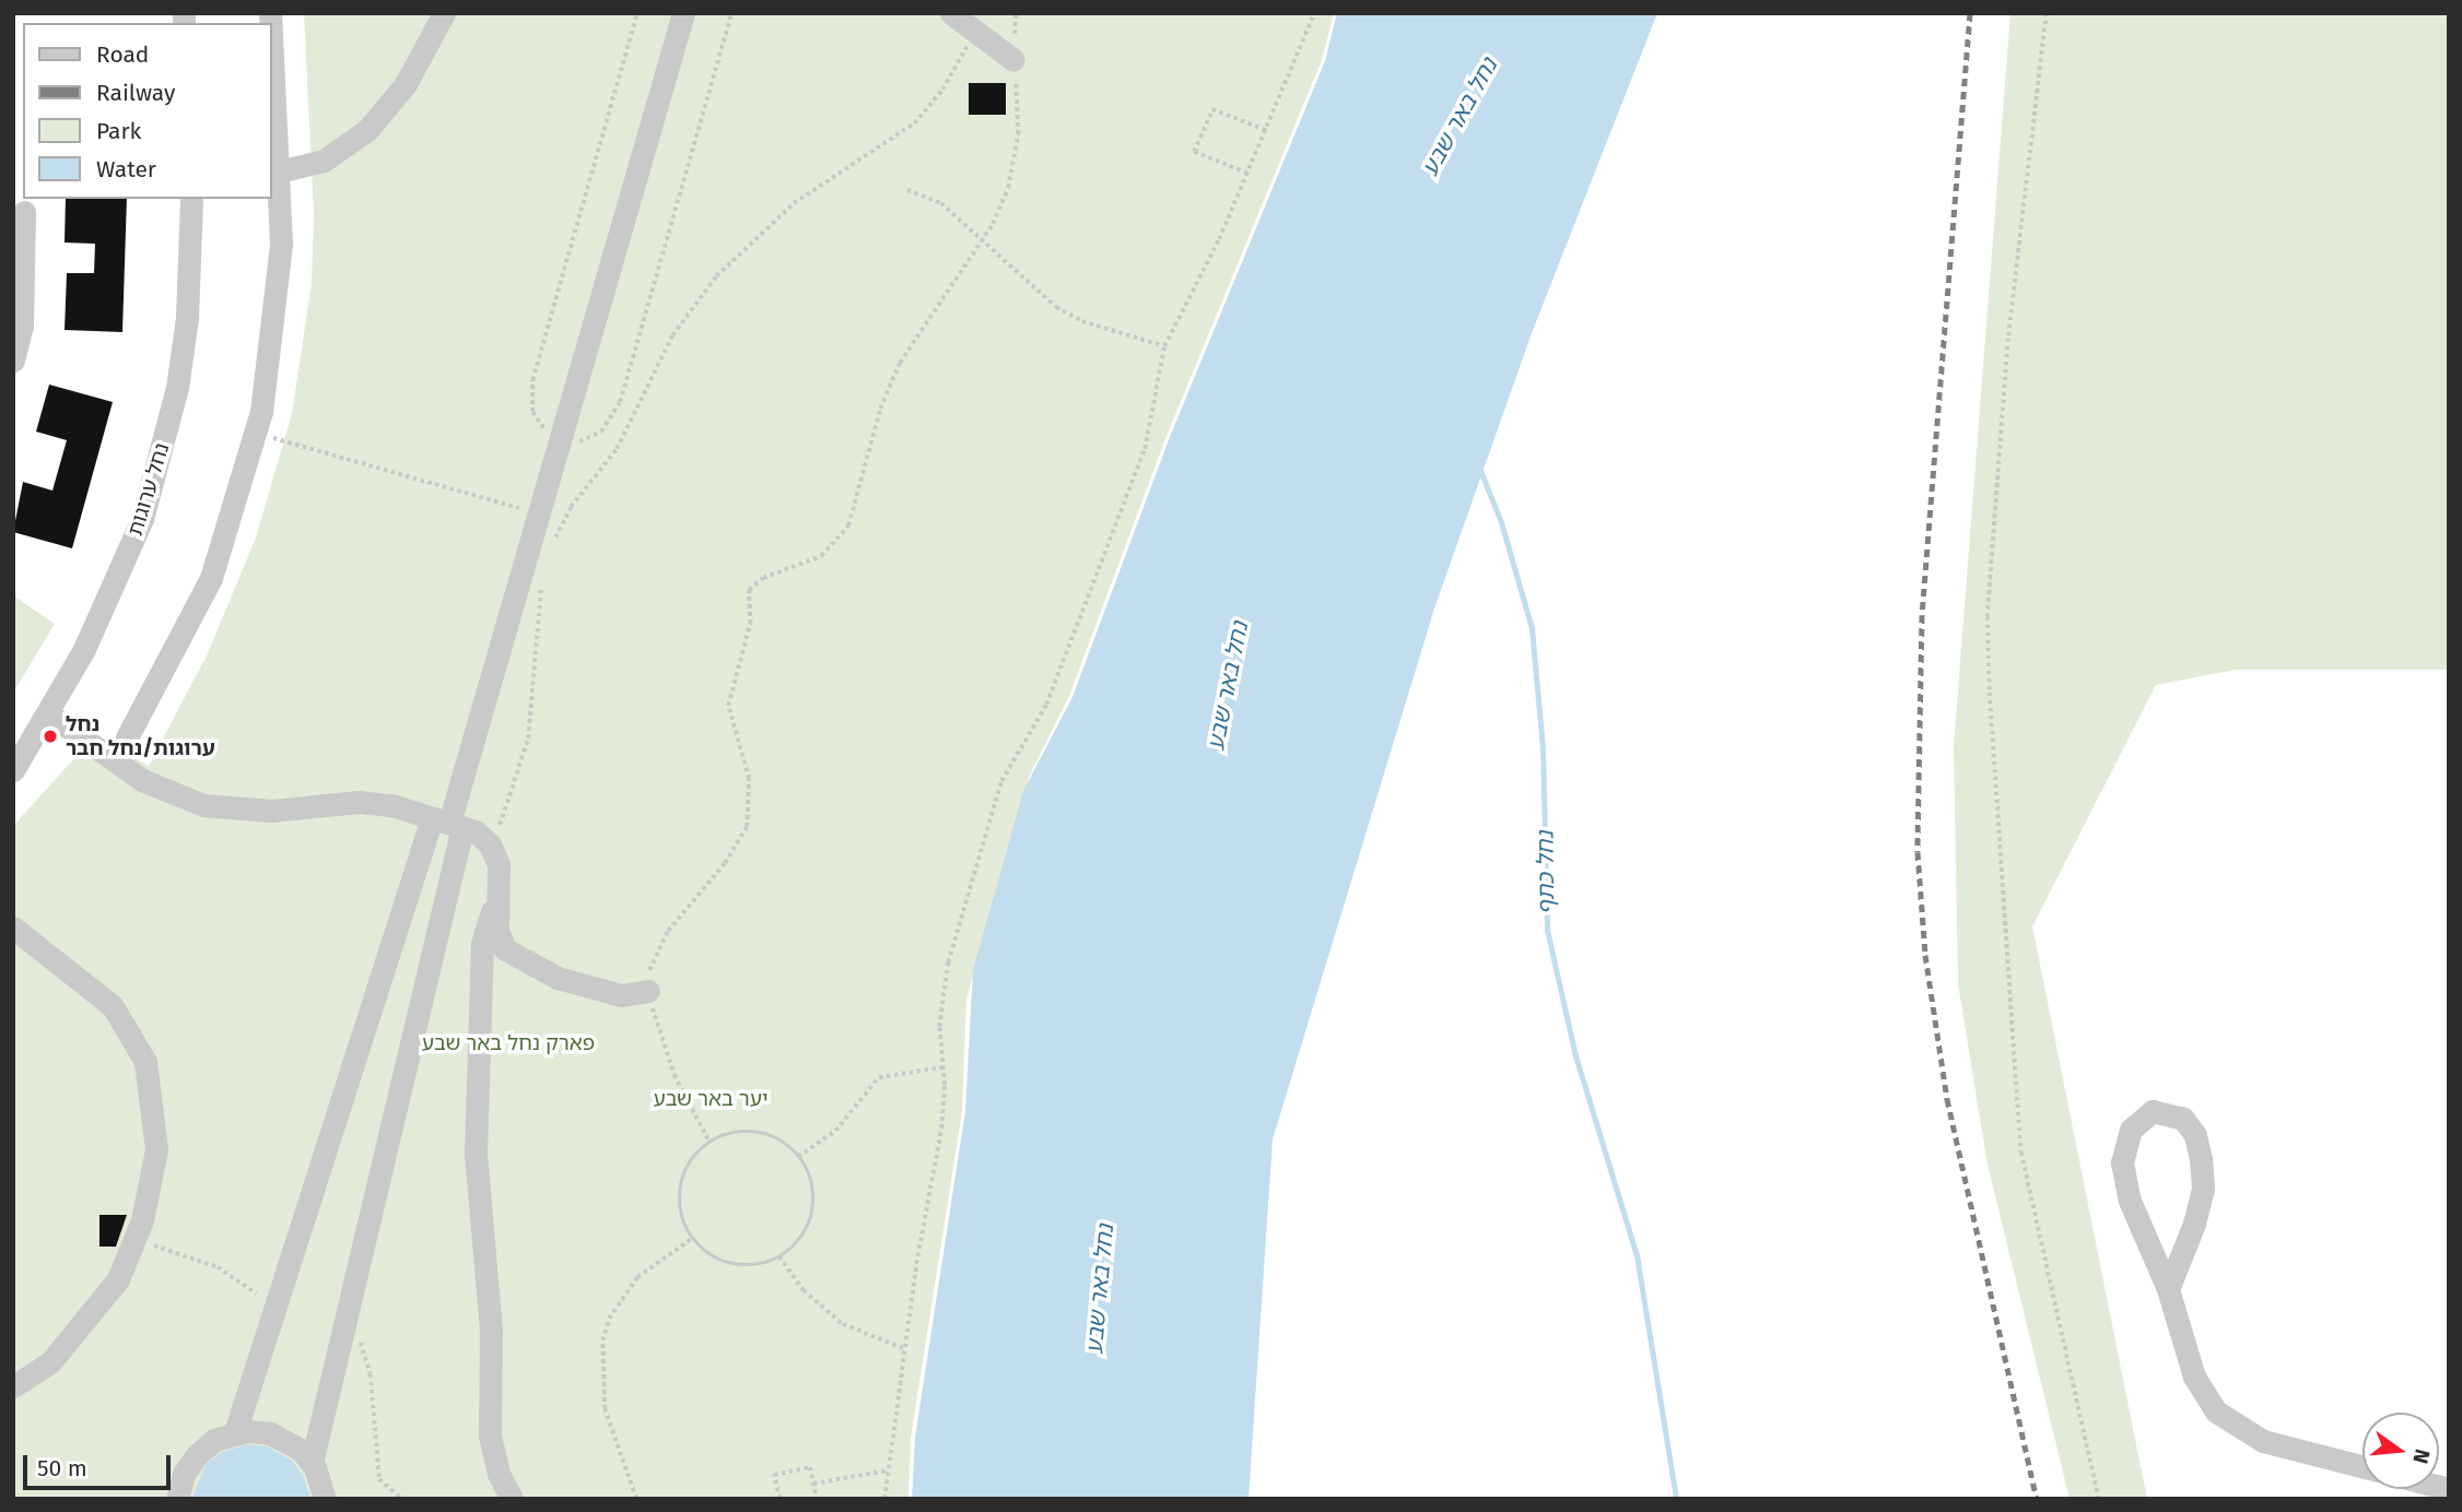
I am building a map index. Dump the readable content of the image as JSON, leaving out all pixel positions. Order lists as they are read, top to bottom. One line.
{"streets":{"street":["נחל ערוגות"]},"water":["נחל באר שבע","נחל כתף"],"parks":["פארק נחל באר שבע","יער באר שבע"],"places":["נחל ערוגות/נחל חבר"],"legend":["Road","Railway","Park","Water"],"scale_bar":"50 m","north":"right"}
